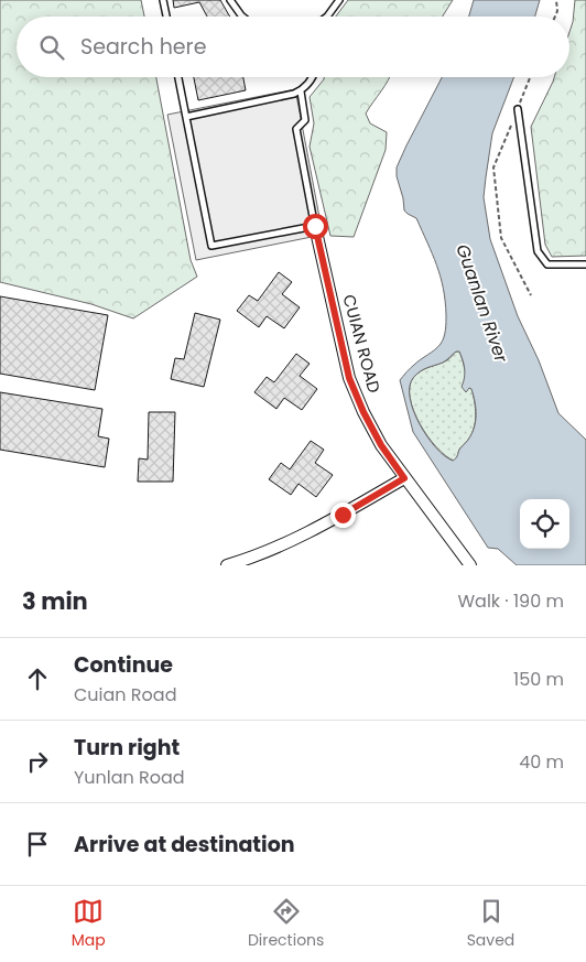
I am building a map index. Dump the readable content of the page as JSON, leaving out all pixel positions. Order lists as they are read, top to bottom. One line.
{"streets":{"street":["CUIAN ROAD"]},"water":["Guanlan River"],"page":{"search":"Search here","heading":["3 min","Walk · 190 m"],"list":[["Continue","Cuian Road","150 m"],["Turn right","Yunlan Road","40 m"],"Arrive at destination"],"nav":["Map","Directions","Saved"]}}
